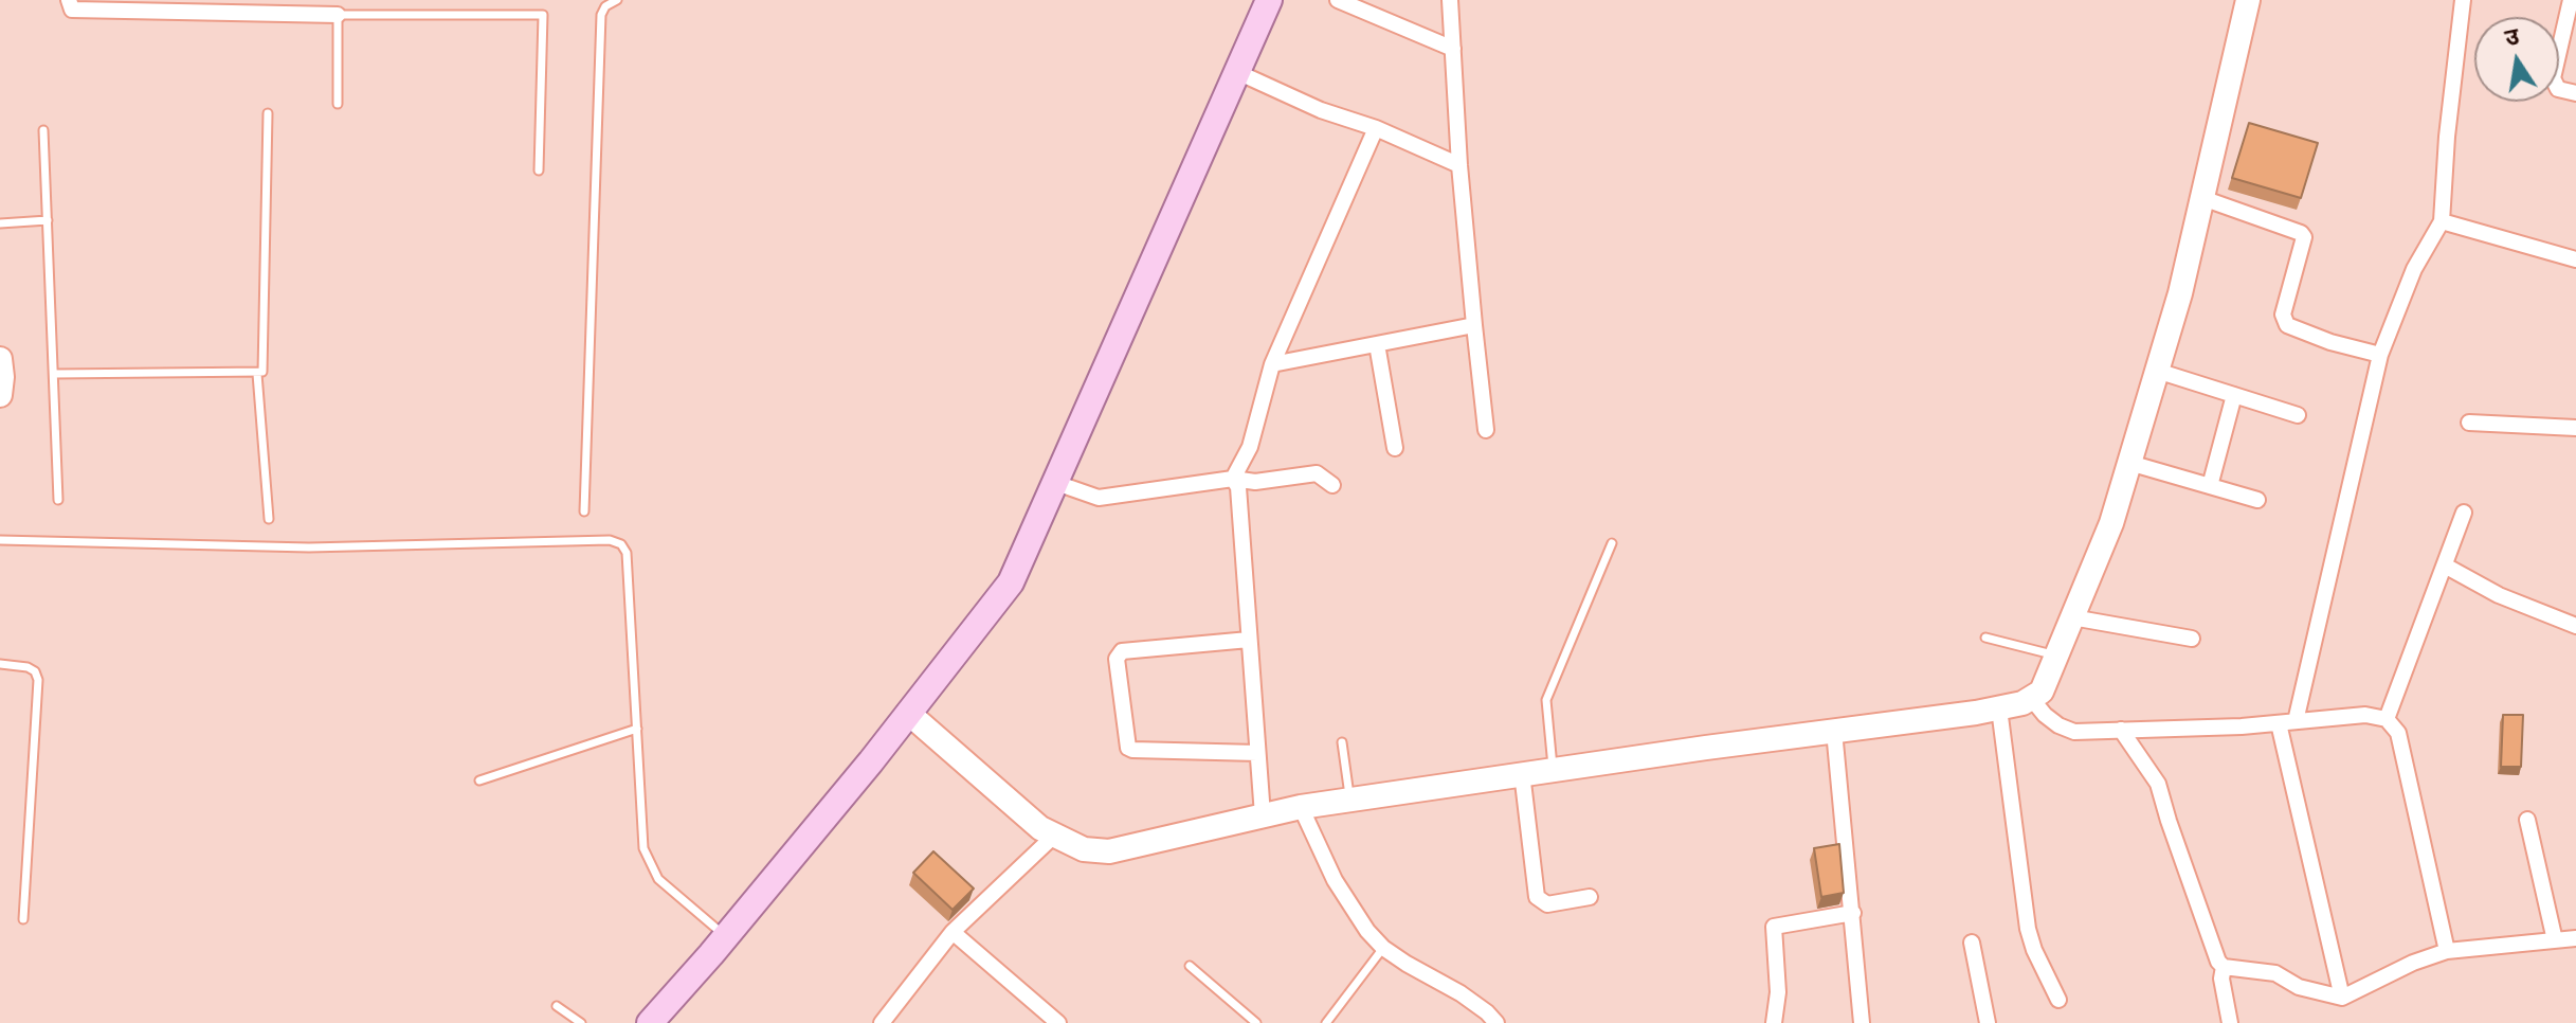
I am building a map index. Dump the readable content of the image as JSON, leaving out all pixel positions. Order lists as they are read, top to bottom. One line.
{"north":"top"}
